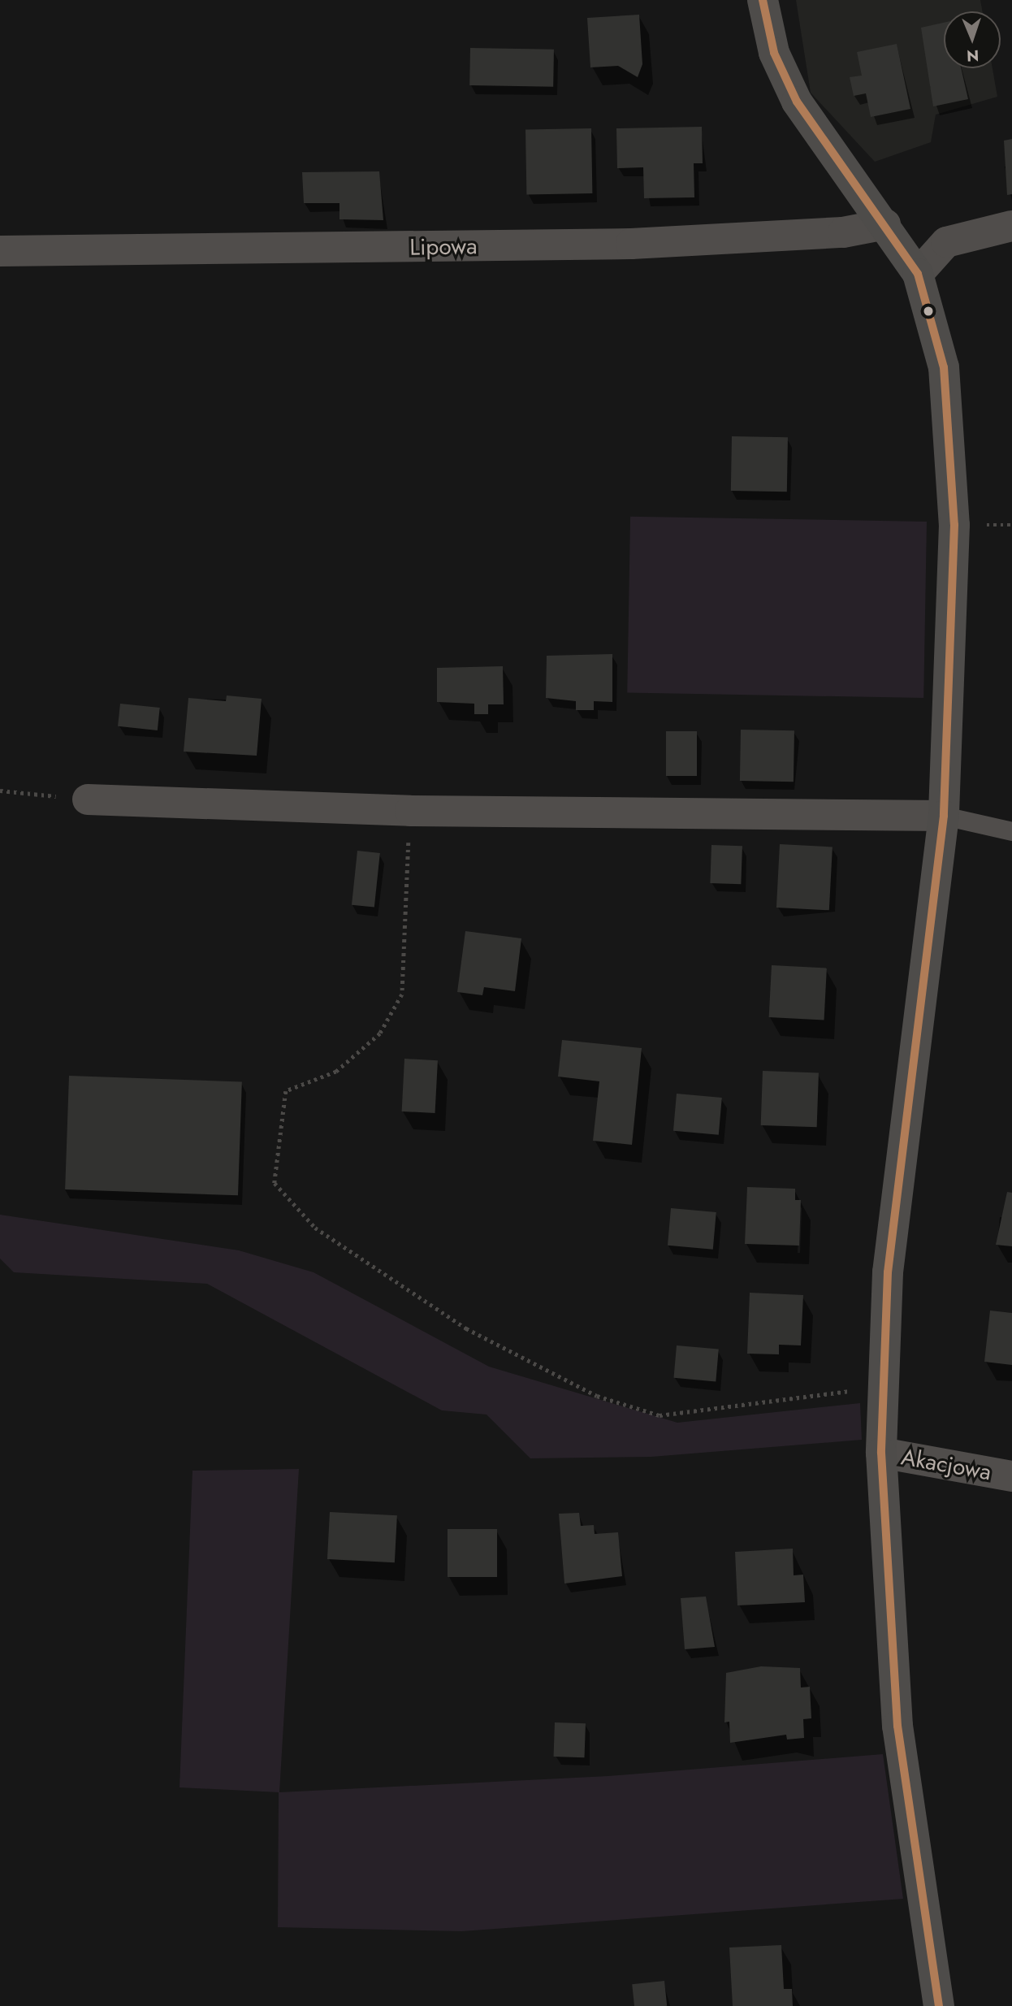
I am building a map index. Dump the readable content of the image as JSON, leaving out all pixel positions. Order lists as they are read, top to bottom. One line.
{"streets":{"street":["Lipowa","Akacjowa"]},"crossings":[["Lipowa","Akacjowa"]],"north":"bottom"}
